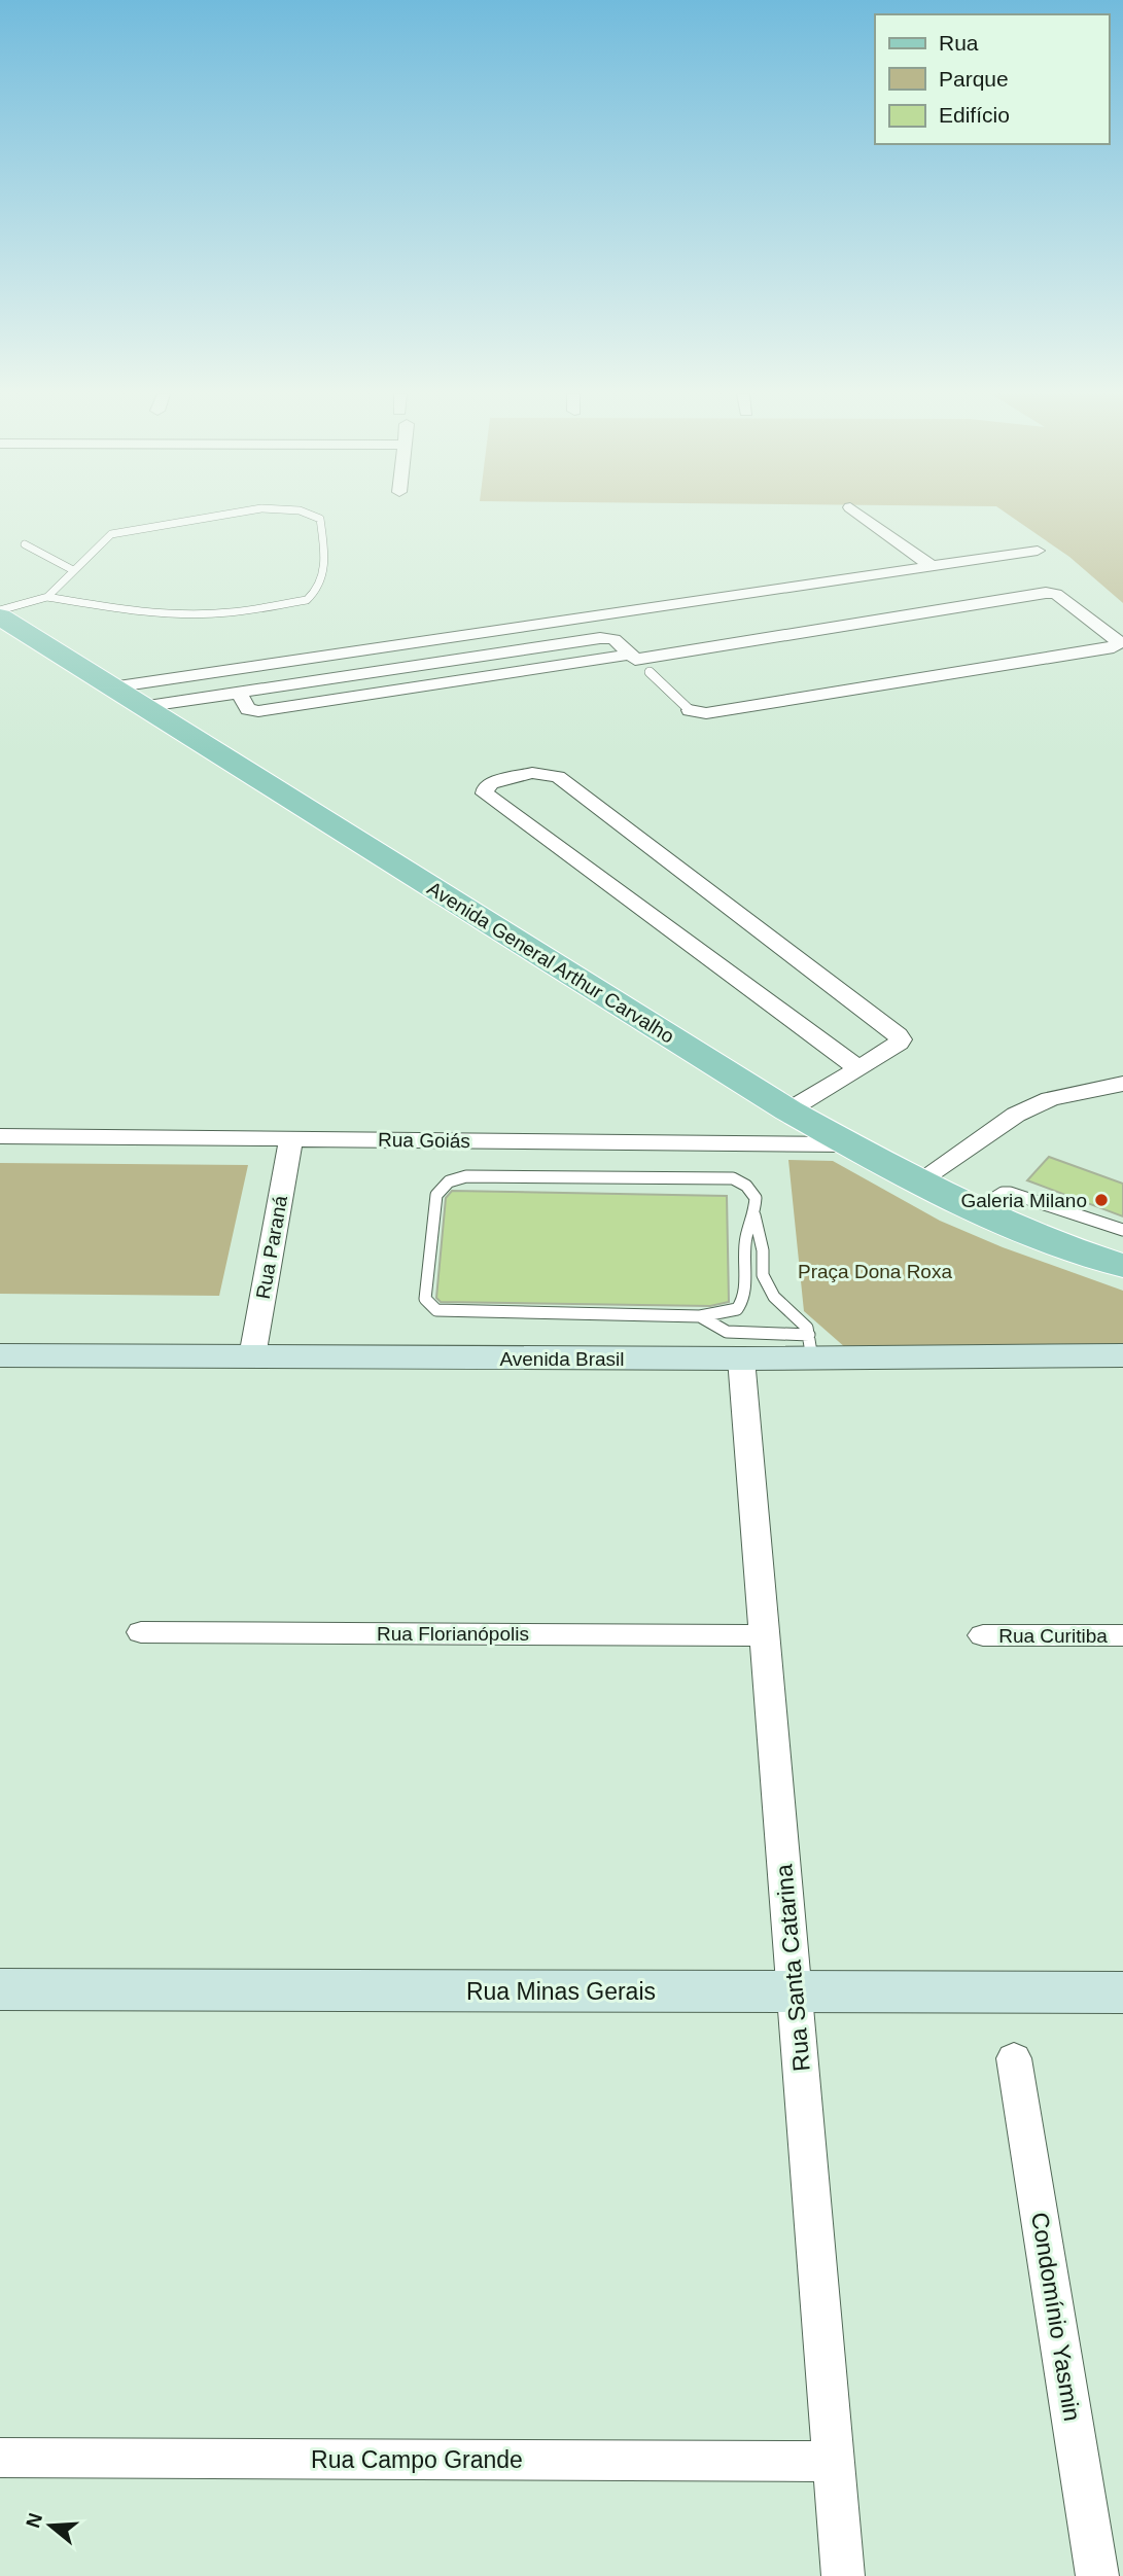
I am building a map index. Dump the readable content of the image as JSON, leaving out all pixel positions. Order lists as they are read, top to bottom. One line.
{"streets":{"main road":["Avenida General Arthur Carvalho","Avenida Brasil","Rua Minas Gerais"],"street":["Rua Goiás","Rua Paraná","Rua Florianópolis","Rua Curitiba","Rua Santa Catarina","Condomínio Yasmin","Rua Campo Grande"]},"crossings":[["Avenida General Arthur Carvalho","Rua Goiás"],["Rua Goiás","Rua Paraná"],["Rua Paraná","Avenida Brasil"],["Avenida Brasil","Rua Santa Catarina"],["Rua Florianópolis","Rua Santa Catarina"],["Rua Santa Catarina","Rua Minas Gerais"],["Rua Santa Catarina","Rua Campo Grande"]],"parks":["Praça Dona Roxa"],"places":["Galeria Milano"],"legend":["Rua","Parque","Edifício"],"north":"left"}
